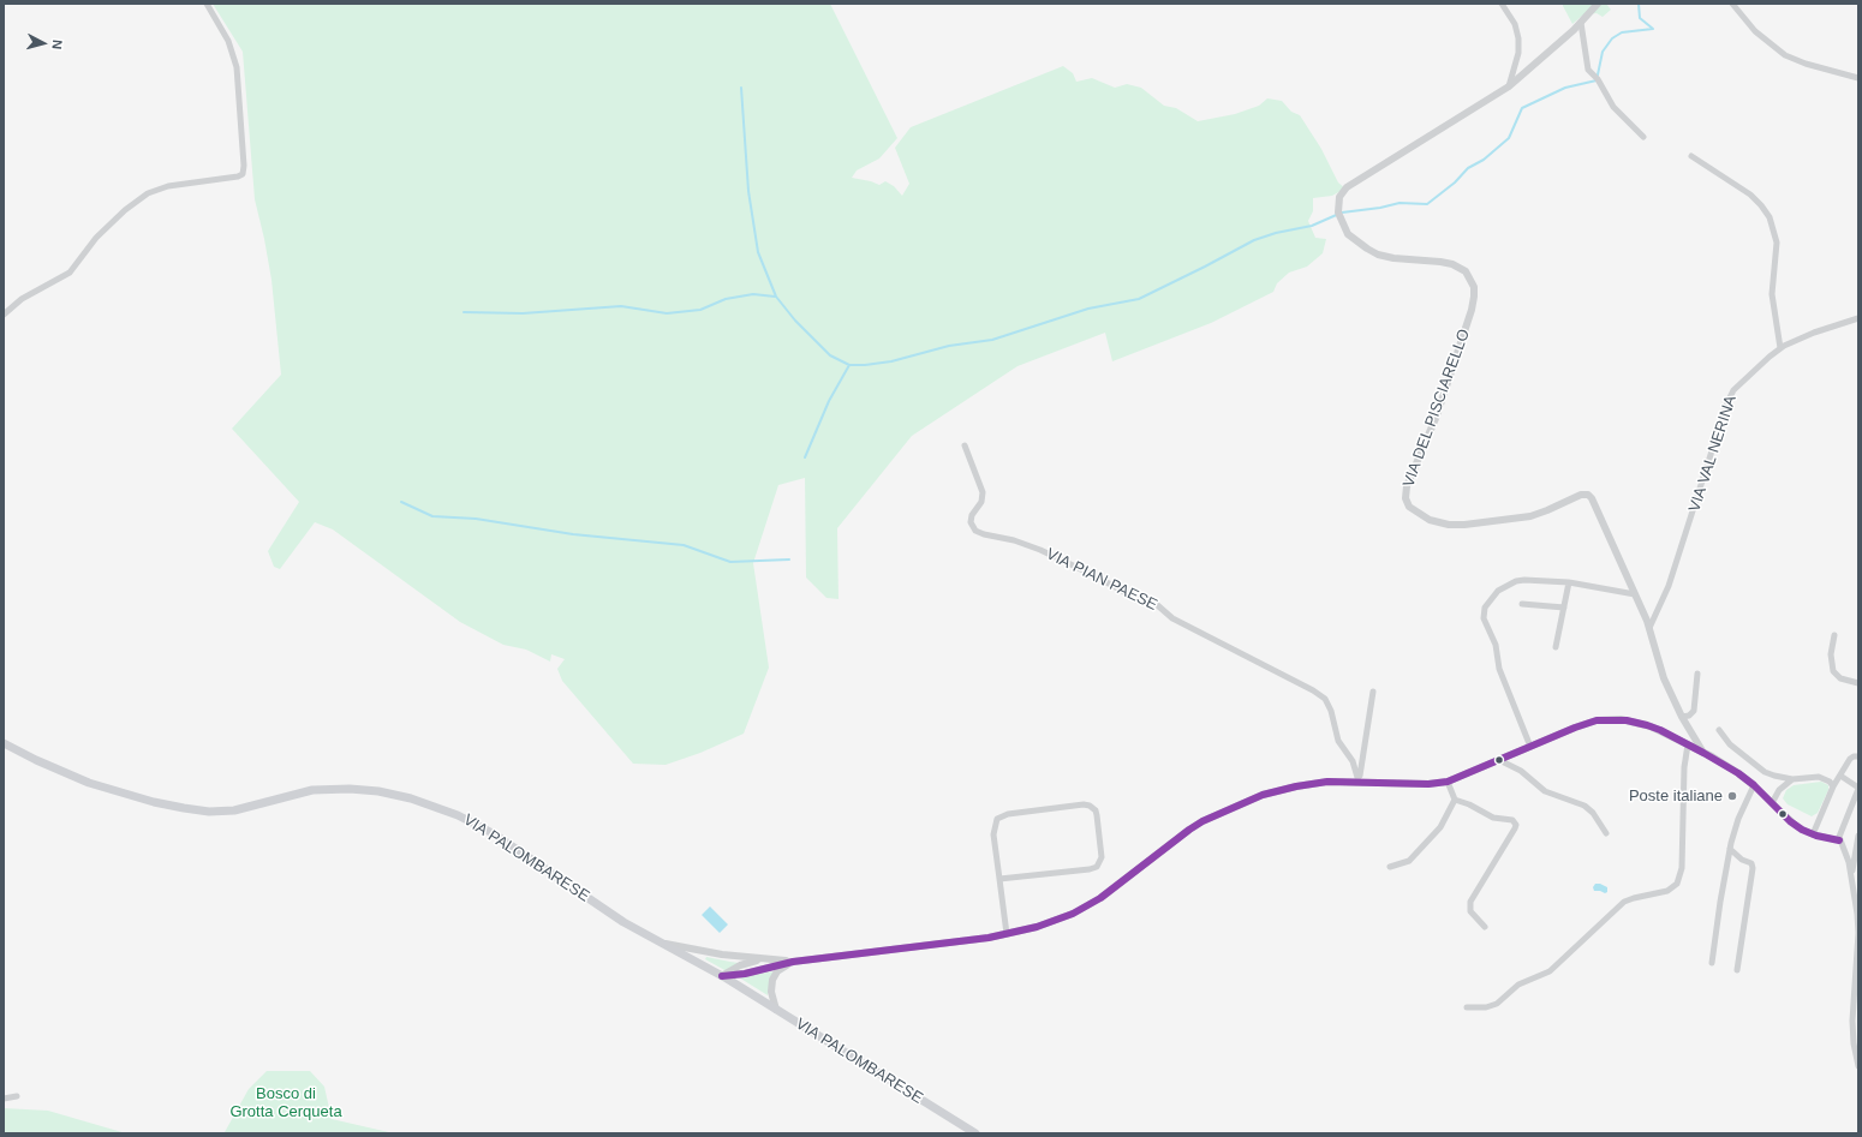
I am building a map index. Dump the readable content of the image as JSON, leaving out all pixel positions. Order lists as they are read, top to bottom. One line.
{"streets":{"main road":["VIA PALOMBARESE"],"street":["VIA DEL PISCIARELLO","VIA VAL NERINA","VIA PIAN PAESE"]},"crossings":[["VIA DEL PISCIARELLO","VIA VAL NERINA"]],"parks":["Bosco di Grotta Cerqueta"],"places":["Poste italiane"],"north":"right"}
